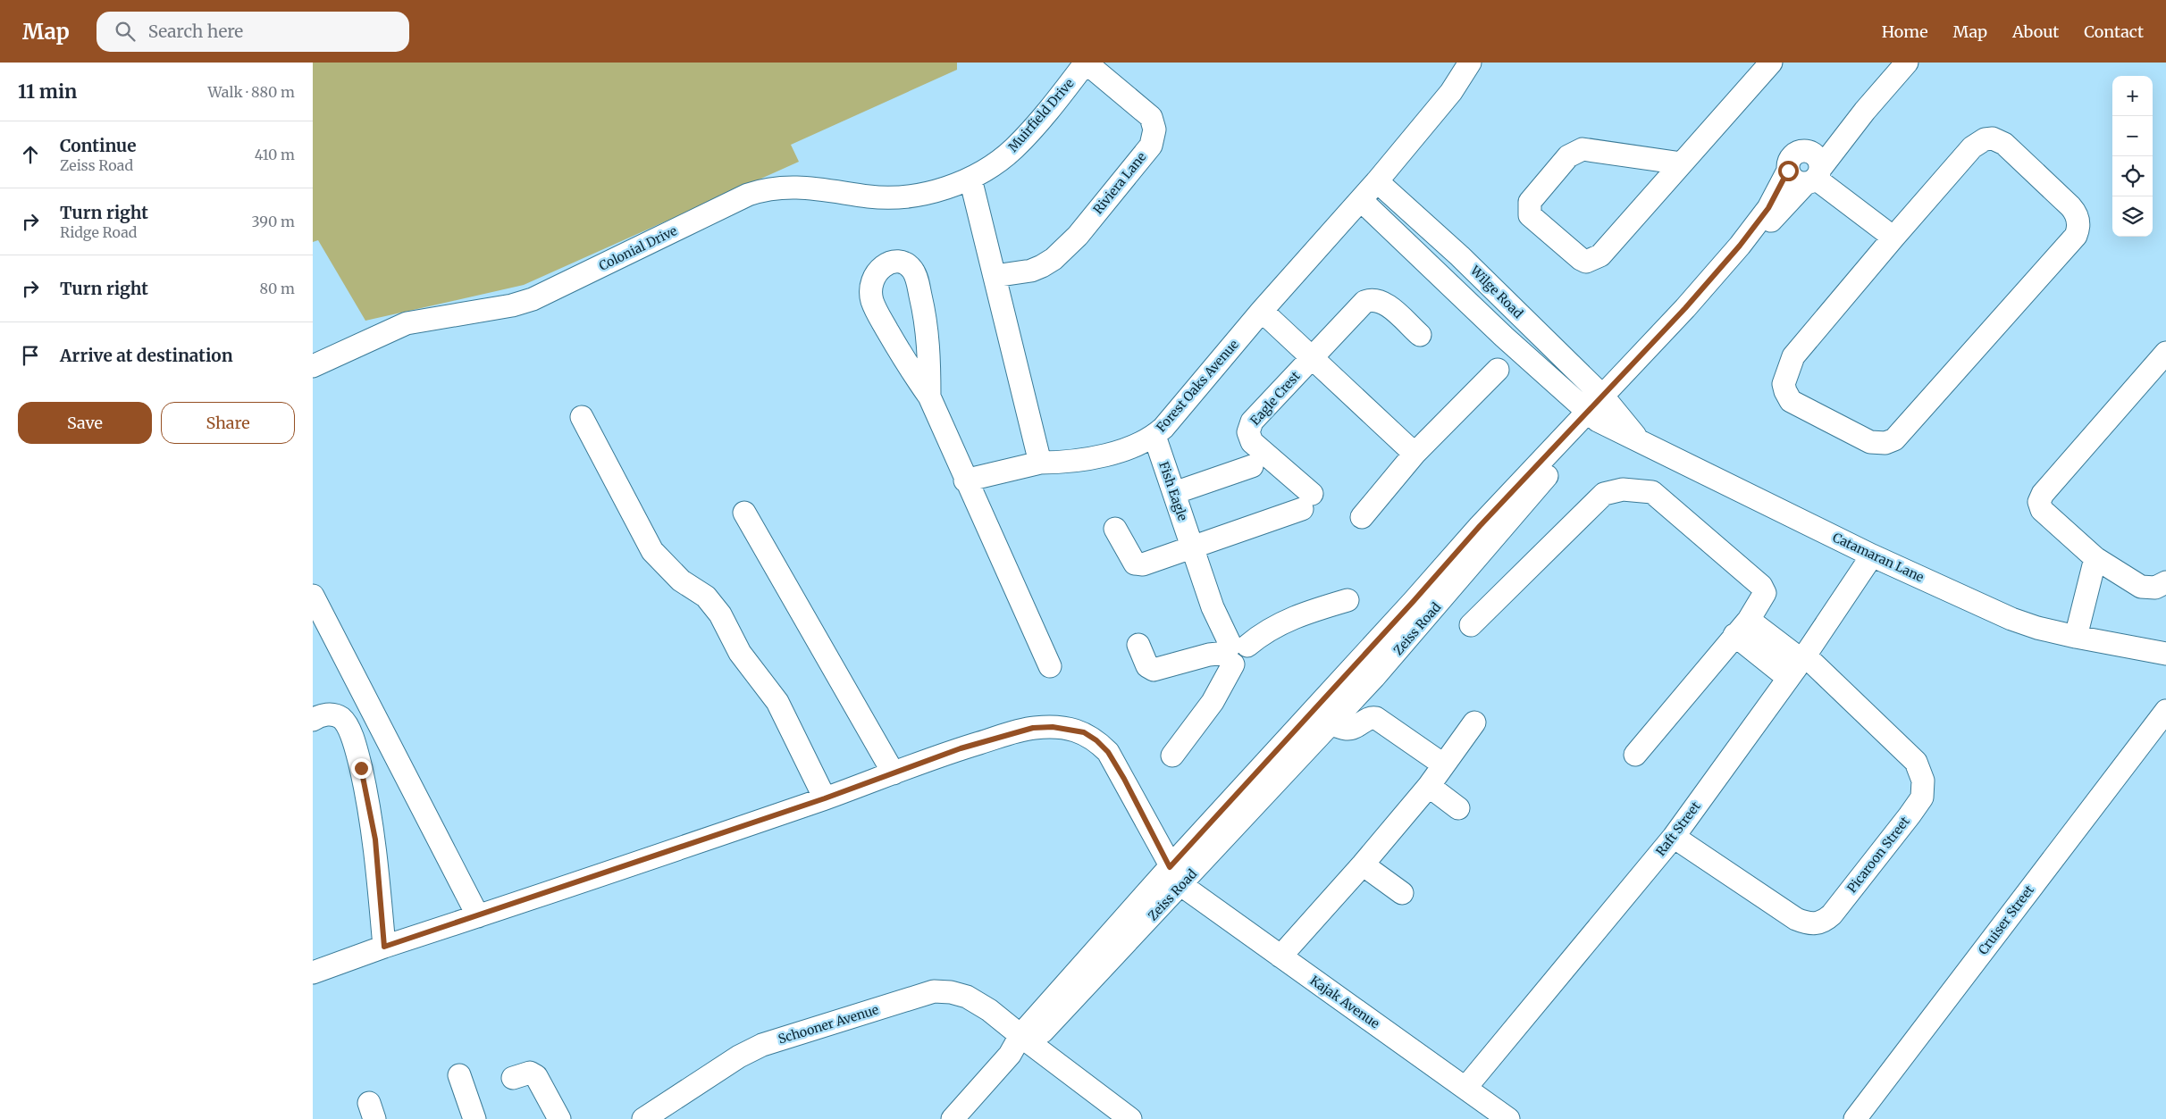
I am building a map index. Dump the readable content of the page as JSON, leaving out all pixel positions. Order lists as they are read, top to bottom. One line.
{"streets":{"street":["Muirfield Drive","Riviera Lane","Colonial Drive","Wilge Road","Forest Oaks Avenue","Eagle Crest","Fish Eagle","Catamaran Lane","Zeiss Road","Raft Street","Picaroon Street","Cruiser Street","Kajak Avenue","Schooner Avenue"]},"crossings":[["Muirfield Drive","Riviera Lane"],["Muirfield Drive","Colonial Drive"],["Wilge Road","Forest Oaks Avenue"],["Wilge Road","Catamaran Lane"],["Wilge Road","Zeiss Road"],["Forest Oaks Avenue","Fish Eagle"],["Eagle Crest","Fish Eagle"],["Catamaran Lane","Zeiss Road"],["Catamaran Lane","Raft Street"],["Zeiss Road","Kajak Avenue"],["Zeiss Road","Schooner Avenue"],["Raft Street","Picaroon Street"],["Raft Street","Kajak Avenue"]],"page":{"header":"Map","search":"Search here","nav":["Home","Map","About","Contact"],"heading":["11 min","Walk · 880 m"],"map_buttons":["+","−"],"list":[["Continue","Zeiss Road","410 m"],["Turn right","Ridge Road","390 m"],["Turn right","80 m"],"Arrive at destination"],"buttons":["Save","Share"]}}
